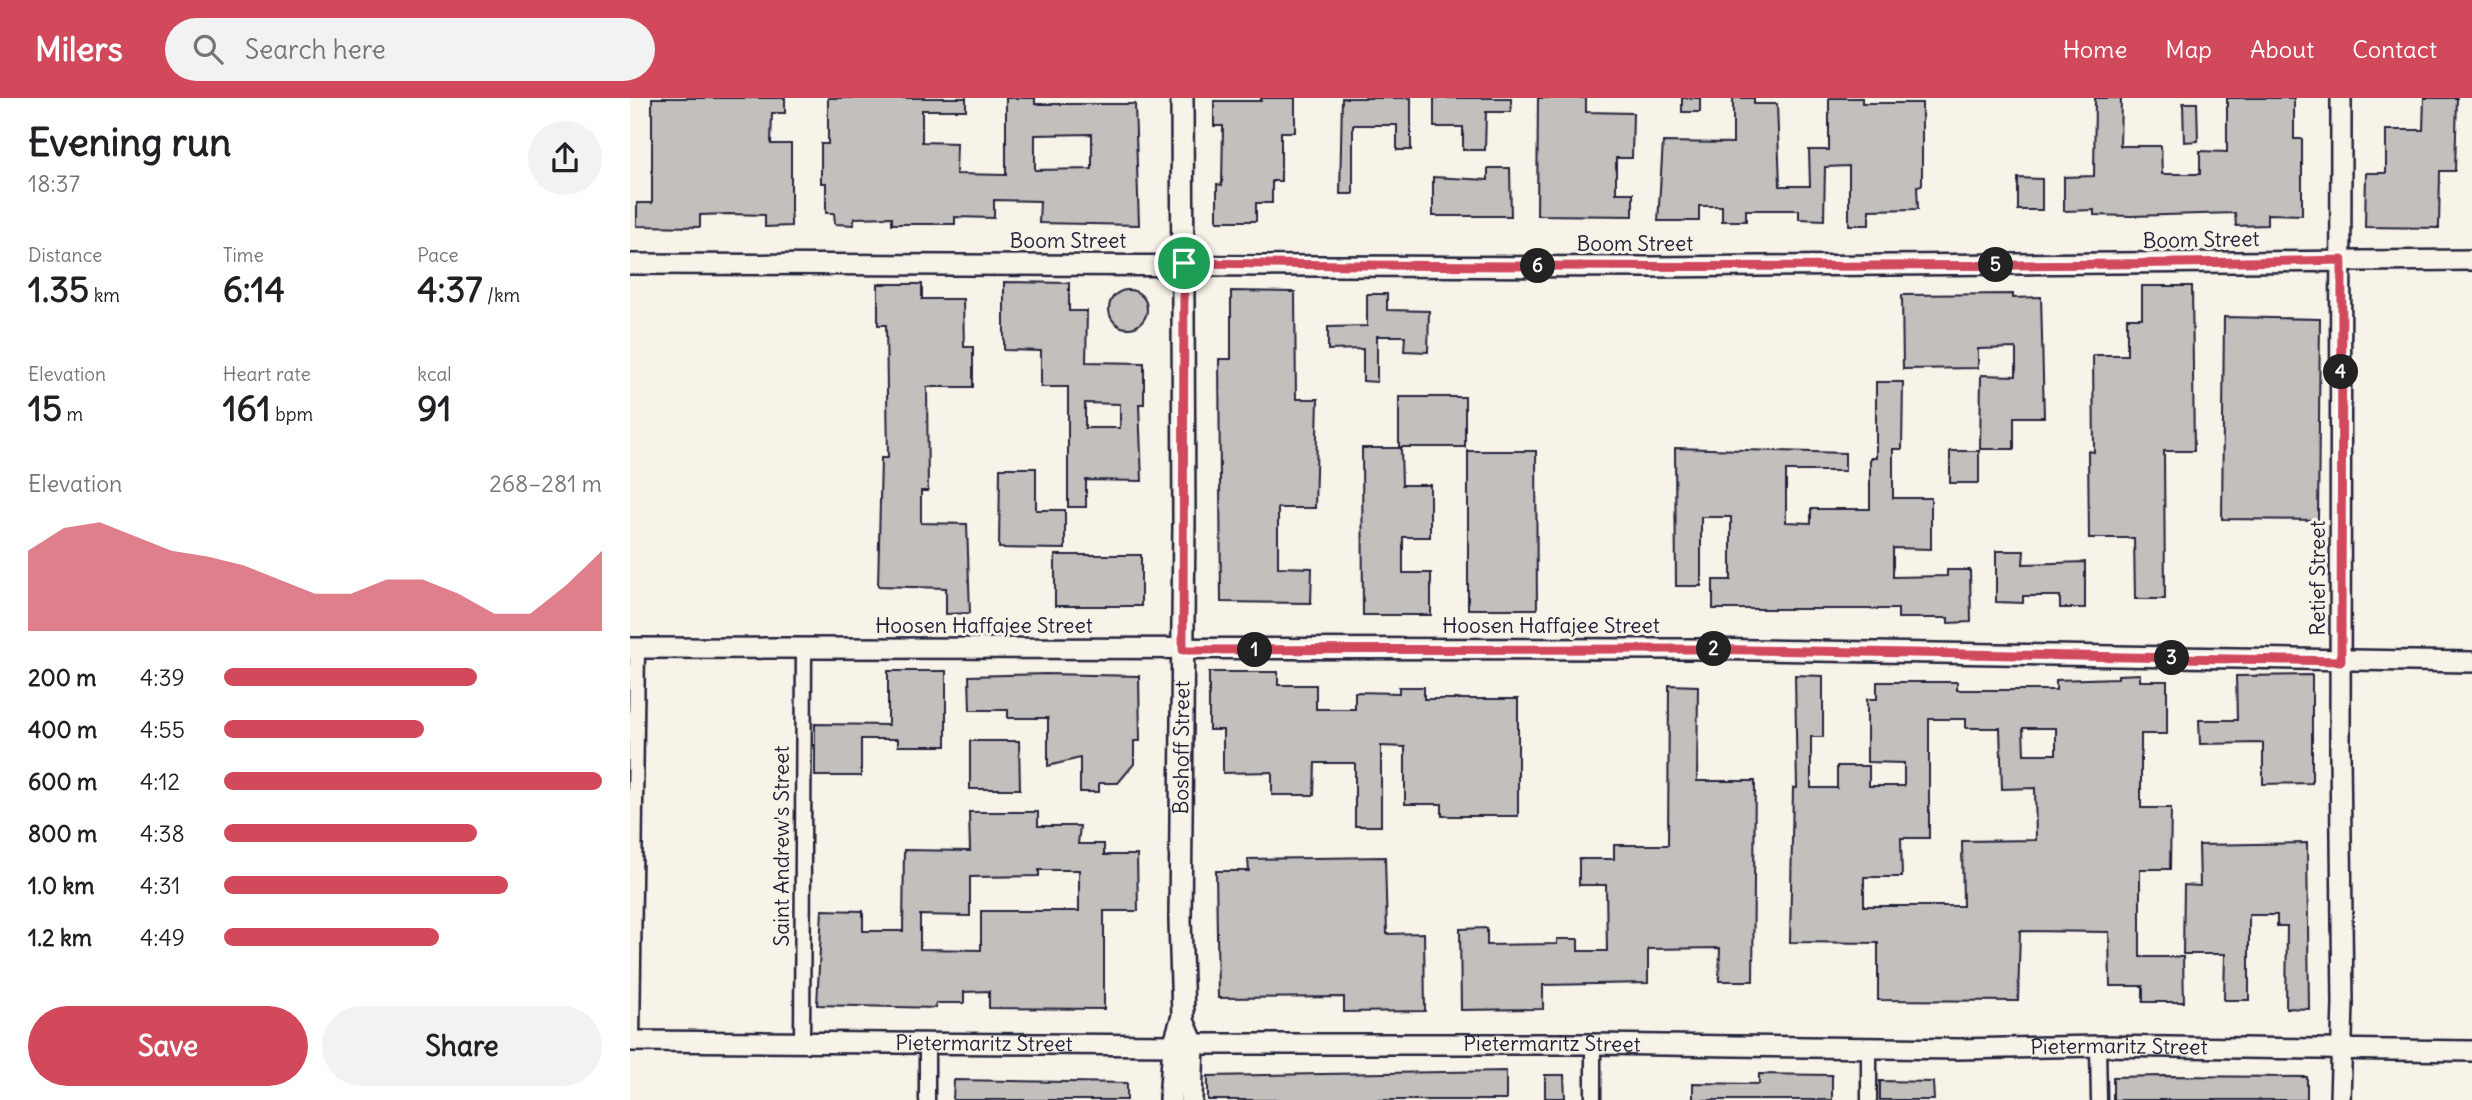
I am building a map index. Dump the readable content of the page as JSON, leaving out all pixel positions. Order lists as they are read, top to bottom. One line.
{"streets":{"main road":["Boshoff Street"],"street":["Boom Street","Retief Street","Hoosen Haffajee Street","Saint Andrew's Street","Pietermaritz Street"]},"crossings":[["Boom Street","Retief Street"],["Boom Street","Boshoff Street"],["Retief Street","Hoosen Haffajee Street"],["Retief Street","Pietermaritz Street"],["Hoosen Haffajee Street","Boshoff Street"],["Hoosen Haffajee Street","Saint Andrew's Street"],["Boshoff Street","Pietermaritz Street"],["Saint Andrew's Street","Pietermaritz Street"]],"page":{"header":"Milers","search":"Search here","nav":["Home","Map","About","Contact"],"heading":["Evening run","18:37"],"stats":[["Distance","1.35 km"],["Time","6:14"],["Pace","4:37 /km"],["Elevation","15 m"],["Heart rate","161 bpm"],["kcal","91"]],"pins":["5","6","4","2","1","3"],"chart":["Elevation","268–281 m"],"list":[{"name":"200 m","note":"4:39"},{"name":"400 m","note":"4:55"},{"name":"600 m","note":"4:12"},{"name":"800 m","note":"4:38"},{"name":"1.0 km","note":"4:31"},{"name":"1.2 km","note":"4:49"}],"buttons":["Save","Share"]}}
